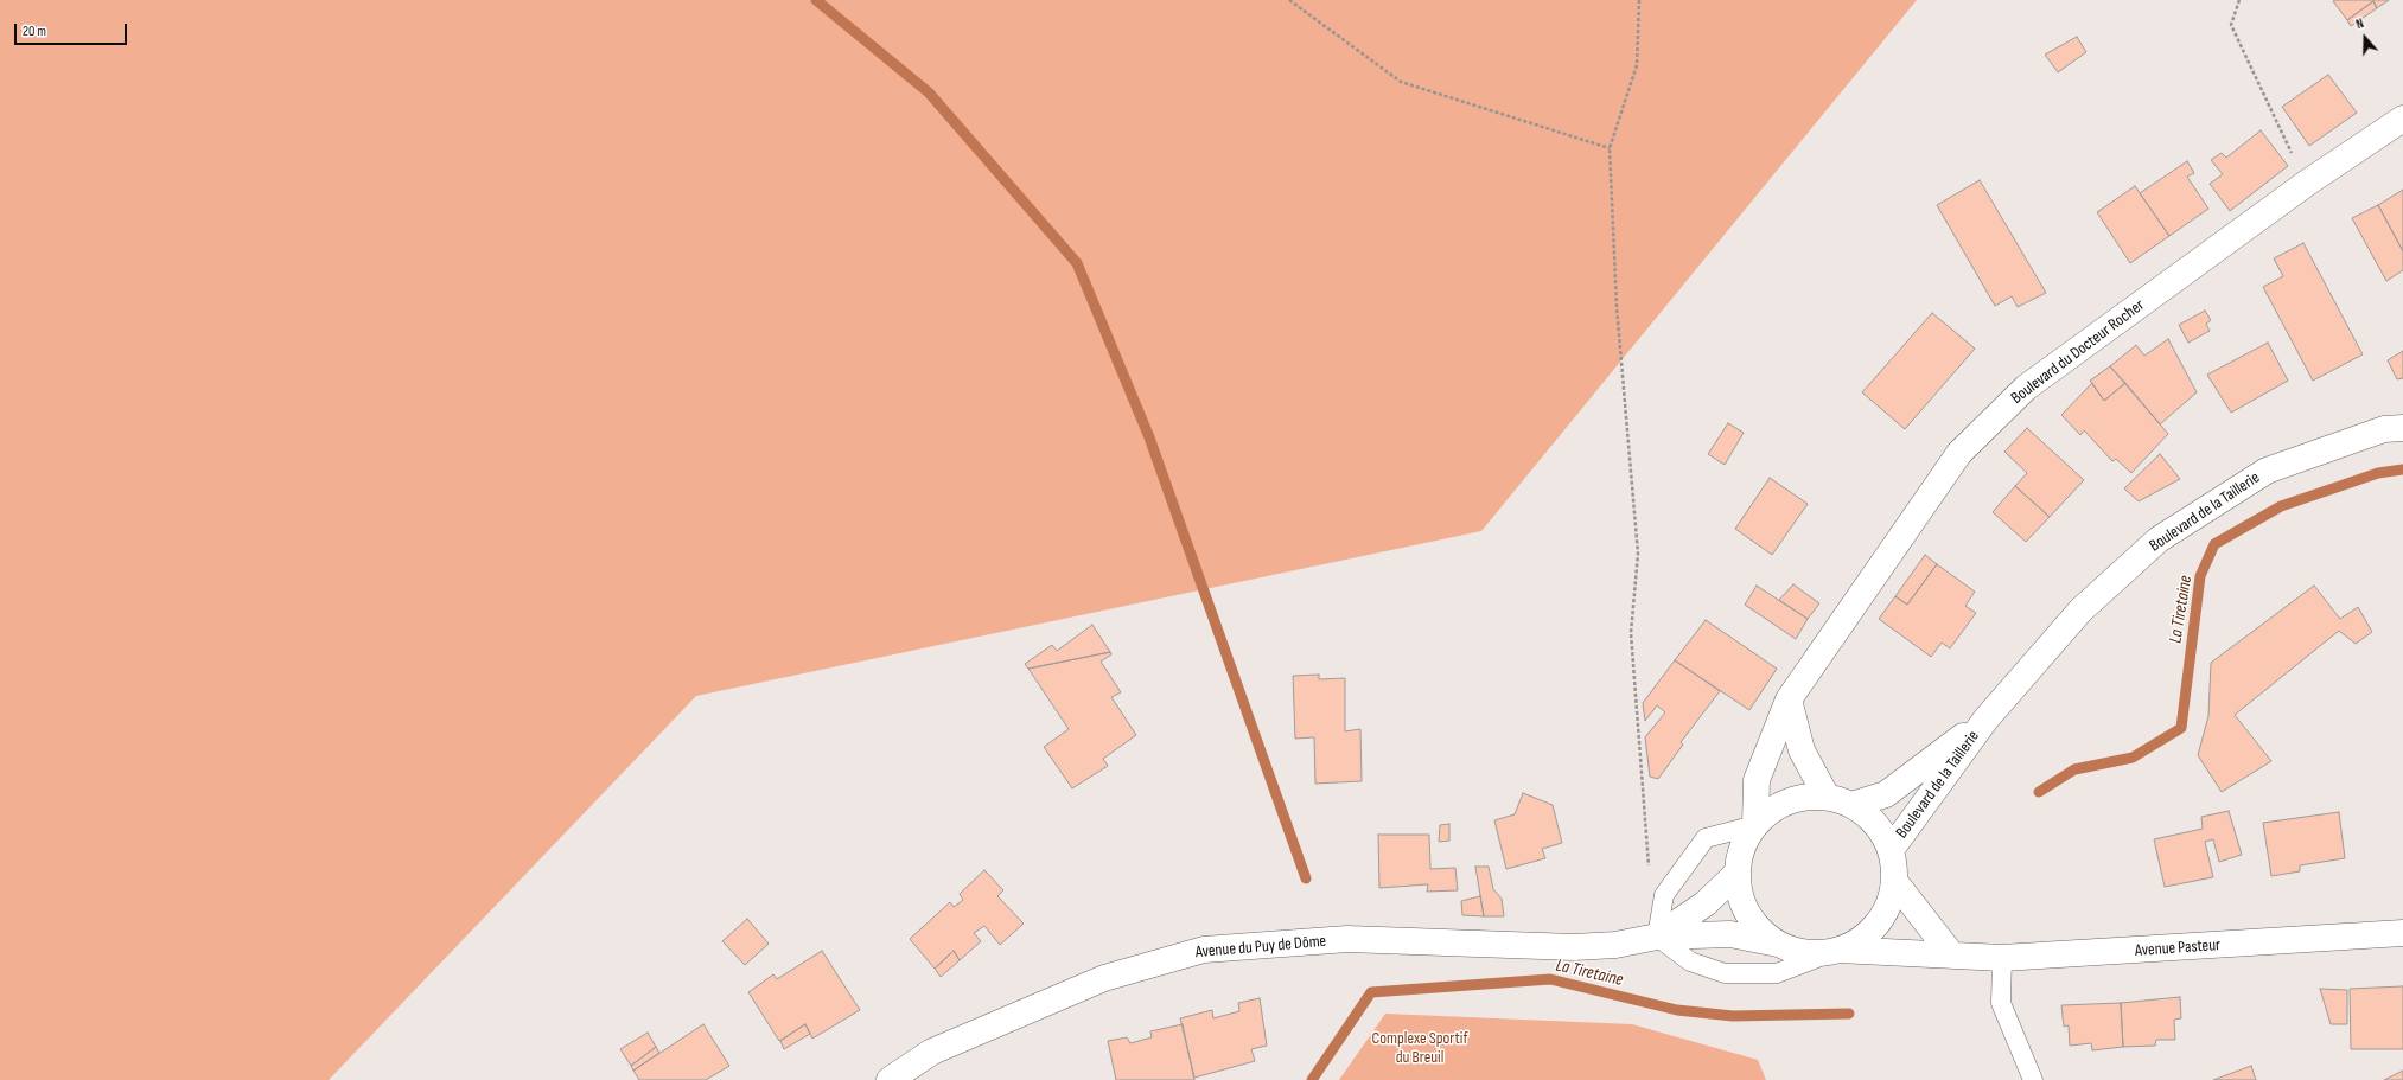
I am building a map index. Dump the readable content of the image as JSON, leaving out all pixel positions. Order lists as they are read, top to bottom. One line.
{"streets":{"main road":["Boulevard du Docteur Rocher","Boulevard de la Taillerie","Avenue du Puy de Dôme","Avenue Pasteur"]},"crossings":[["Boulevard du Docteur Rocher","Boulevard de la Taillerie"],["Boulevard du Docteur Rocher","Avenue du Puy de Dôme"],["Boulevard du Docteur Rocher","Avenue Pasteur"],["Boulevard de la Taillerie","Avenue du Puy de Dôme"],["Boulevard de la Taillerie","Avenue Pasteur"],["Avenue du Puy de Dôme","Avenue Pasteur"]],"water":["La Tiretaine"],"parks":["Complexe Sportif du Breuil"],"scale_bar":"20 m","north":"top"}
